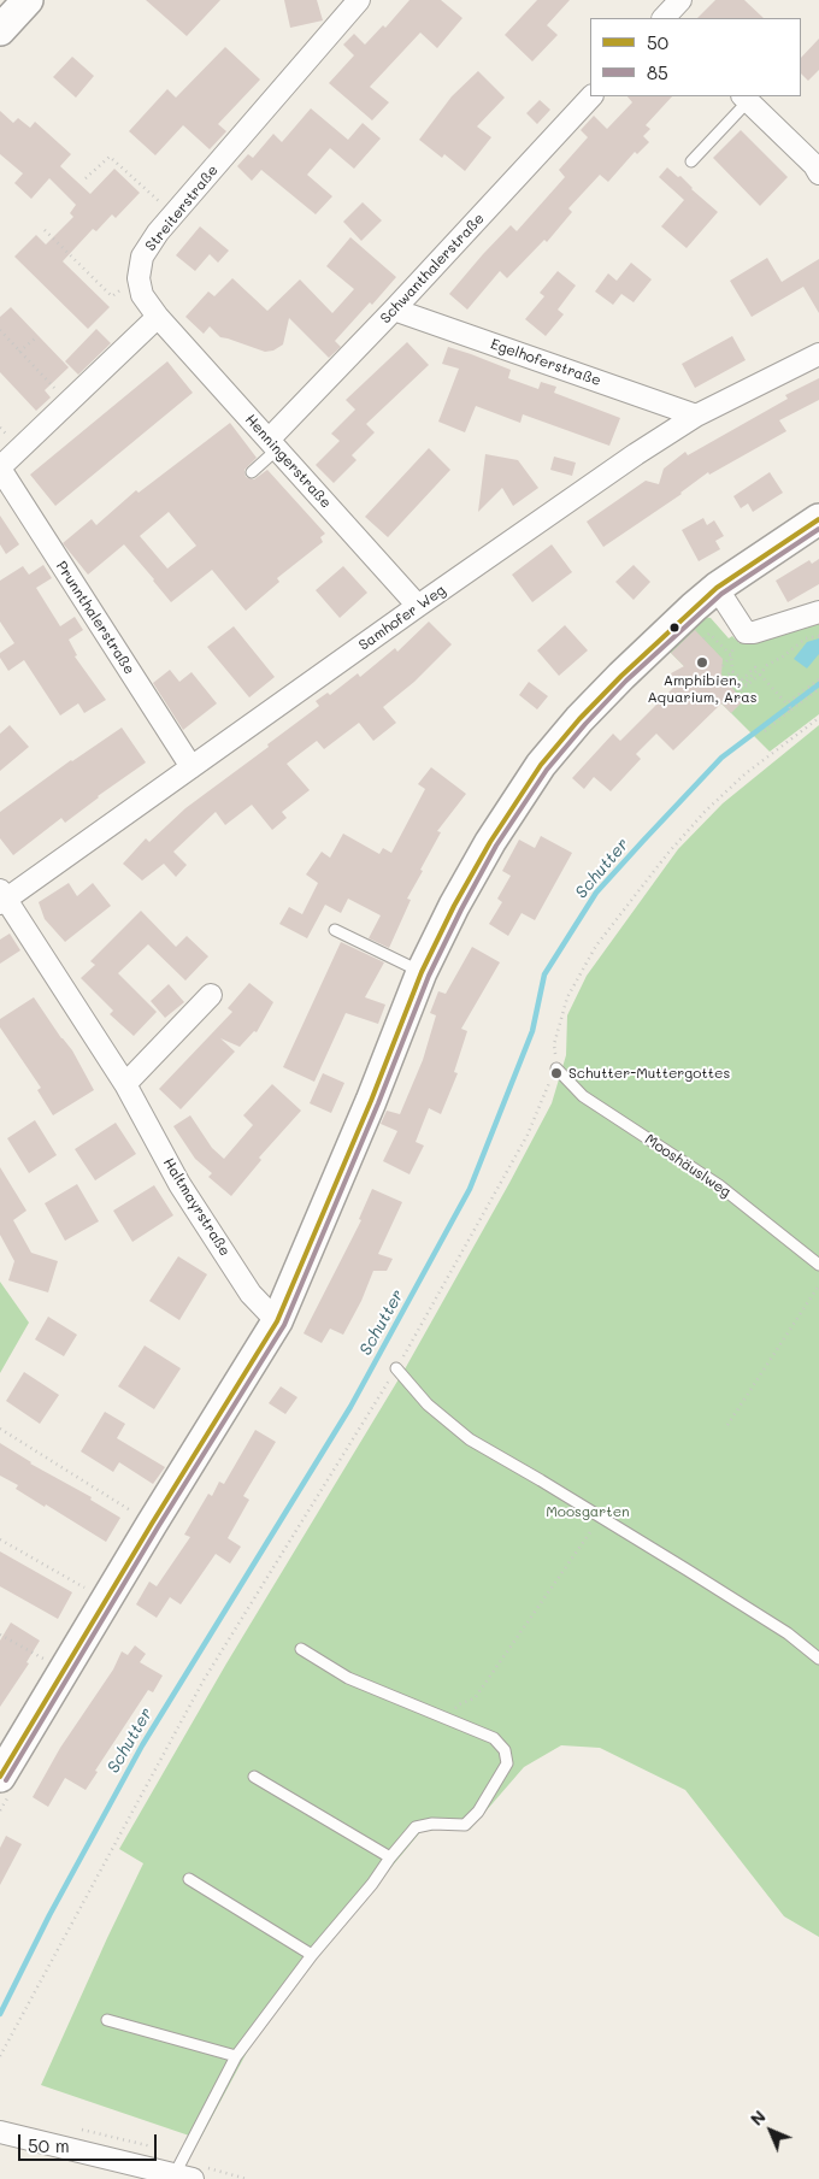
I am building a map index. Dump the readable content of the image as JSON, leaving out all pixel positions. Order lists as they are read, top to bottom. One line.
{"streets":{"street":["Streiterstraße","Schwanthalerstraße","Egelhoferstraße","Henningerstraße","Prunnthalerstraße","Samhofer Weg","Haltmayrstraße"],"lane":["Mooshäuslweg"]},"crossings":[["Schwanthalerstraße","Egelhoferstraße"],["Schwanthalerstraße","Henningerstraße"],["Egelhoferstraße","Samhofer Weg"],["Henningerstraße","Samhofer Weg"],["Prunnthalerstraße","Samhofer Weg"],["Samhofer Weg","Haltmayrstraße"]],"water":["Schutter"],"parks":["Moosgarten"],"places":["Amphibien, Aquarium, Aras","Schutter-Muttergottes"],"lines":["transit line 50","transit line 85"],"legend":["50","85"],"scale_bar":"50 m","north":"top left"}
